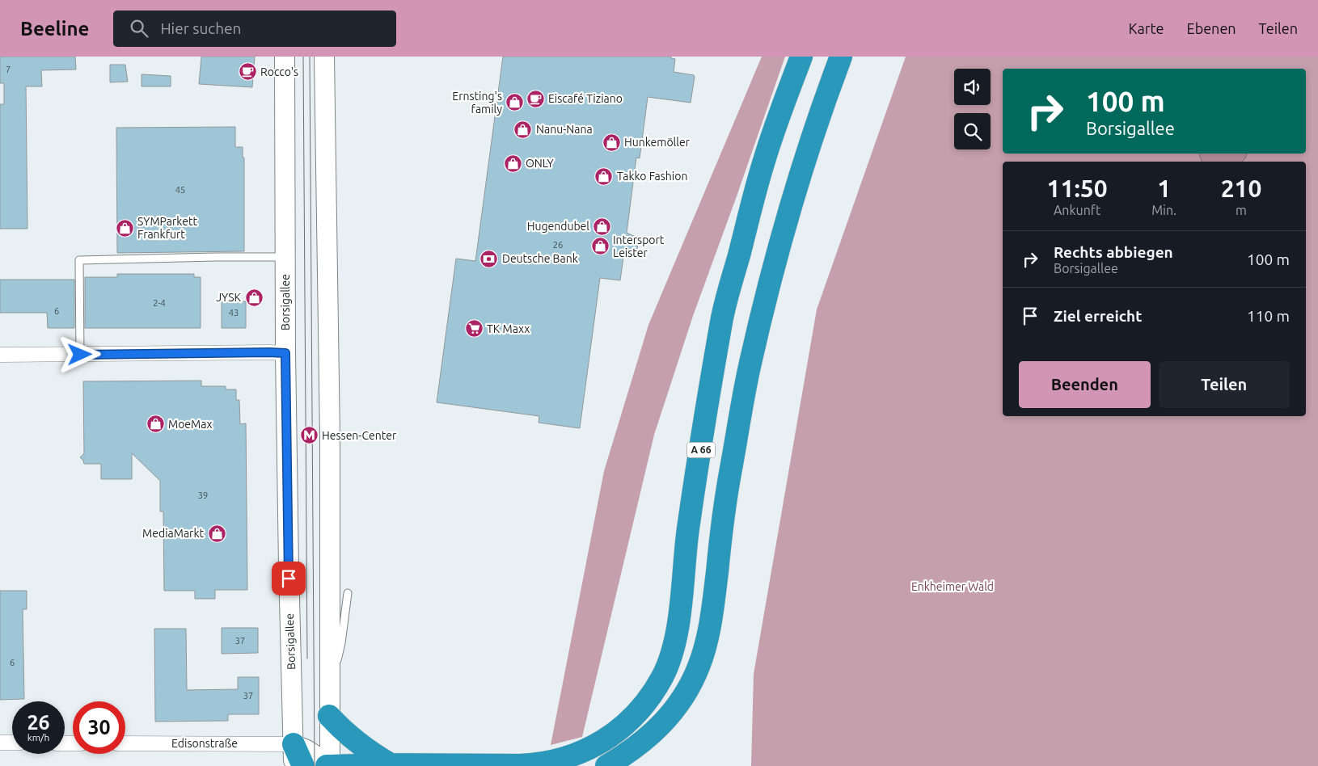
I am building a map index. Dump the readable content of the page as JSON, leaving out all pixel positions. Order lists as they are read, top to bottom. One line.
{"streets":{"highway":["A 66"],"main road":["Borsigallee"],"street":["Edisonstraße"]},"crossings":[["Borsigallee","Edisonstraße"]],"parks":["Enkheimer Wald"],"places":{"cafe":["Rocco's","Eiscafé Tiziano"],"shop":["Ernsting's family","Nanu-Nana","Hunkemöller","ONLY","Takko Fashion","Hugendubel","SYMParkett Frankfurt","Intersport Leister","JYSK","MoeMax","MediaMarkt"],"bank":["Deutsche Bank"],"supermarket":["TK Maxx"],"metro station":["Hessen-Center"]},"house_numbers":["7","45","26","2-4","6","43","39","37","6","37"],"page":{"header":"Beeline","search":"Hier suchen","nav":["Karte","Ebenen","Teilen"],"turn":["100 m","Borsigallee"],"eta":["11:50","Ankunft","1","Min.","210","m"],"list":[{"name":"Rechts abbiegen","note":"Borsigallee","value":"100 m"},{"name":"Ziel erreicht","value":"110 m"}],"buttons":["Beenden","Teilen"],"speed":"26 km/h","limit":"30"}}
